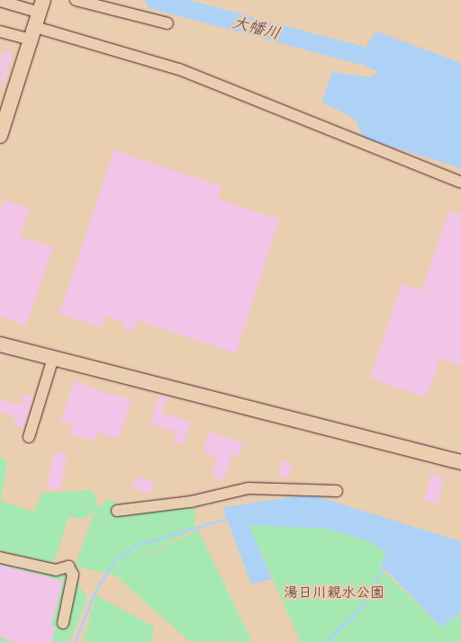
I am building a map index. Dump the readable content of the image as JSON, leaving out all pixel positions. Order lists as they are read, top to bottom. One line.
{"water":["大幡川"],"parks":["湯日川親水公園"]}
